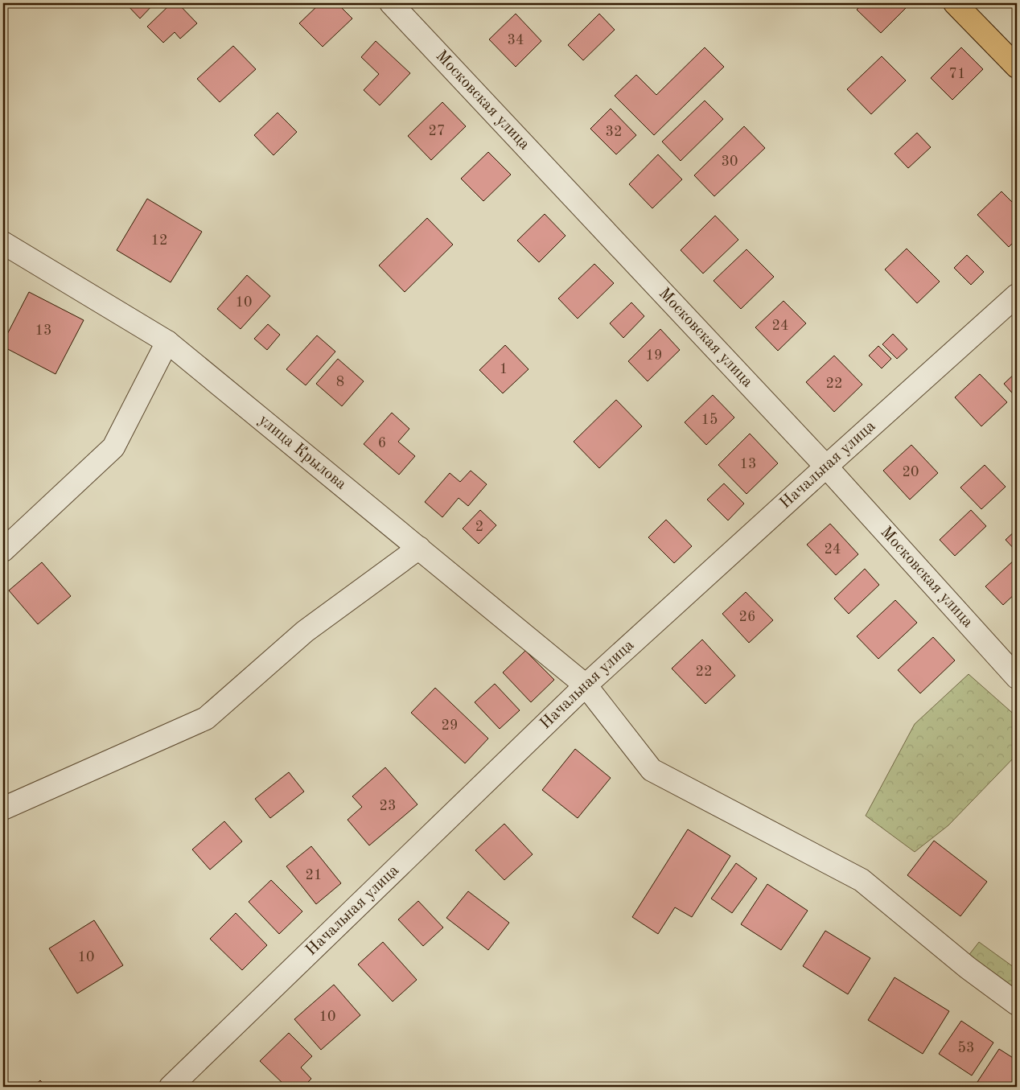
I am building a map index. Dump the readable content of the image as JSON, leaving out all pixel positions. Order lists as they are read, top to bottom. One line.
{"streets":{"street":["Московская улица","улица Крылова","Начальная улица"]},"crossings":[["Московская улица","Начальная улица"],["улица Крылова","Начальная улица"]],"house_numbers":["34","71","27","32","30","12","10","24","13","19","1","8","22","15","6","13","20","2","24","26","22","29","23","21","10","10","53"]}
